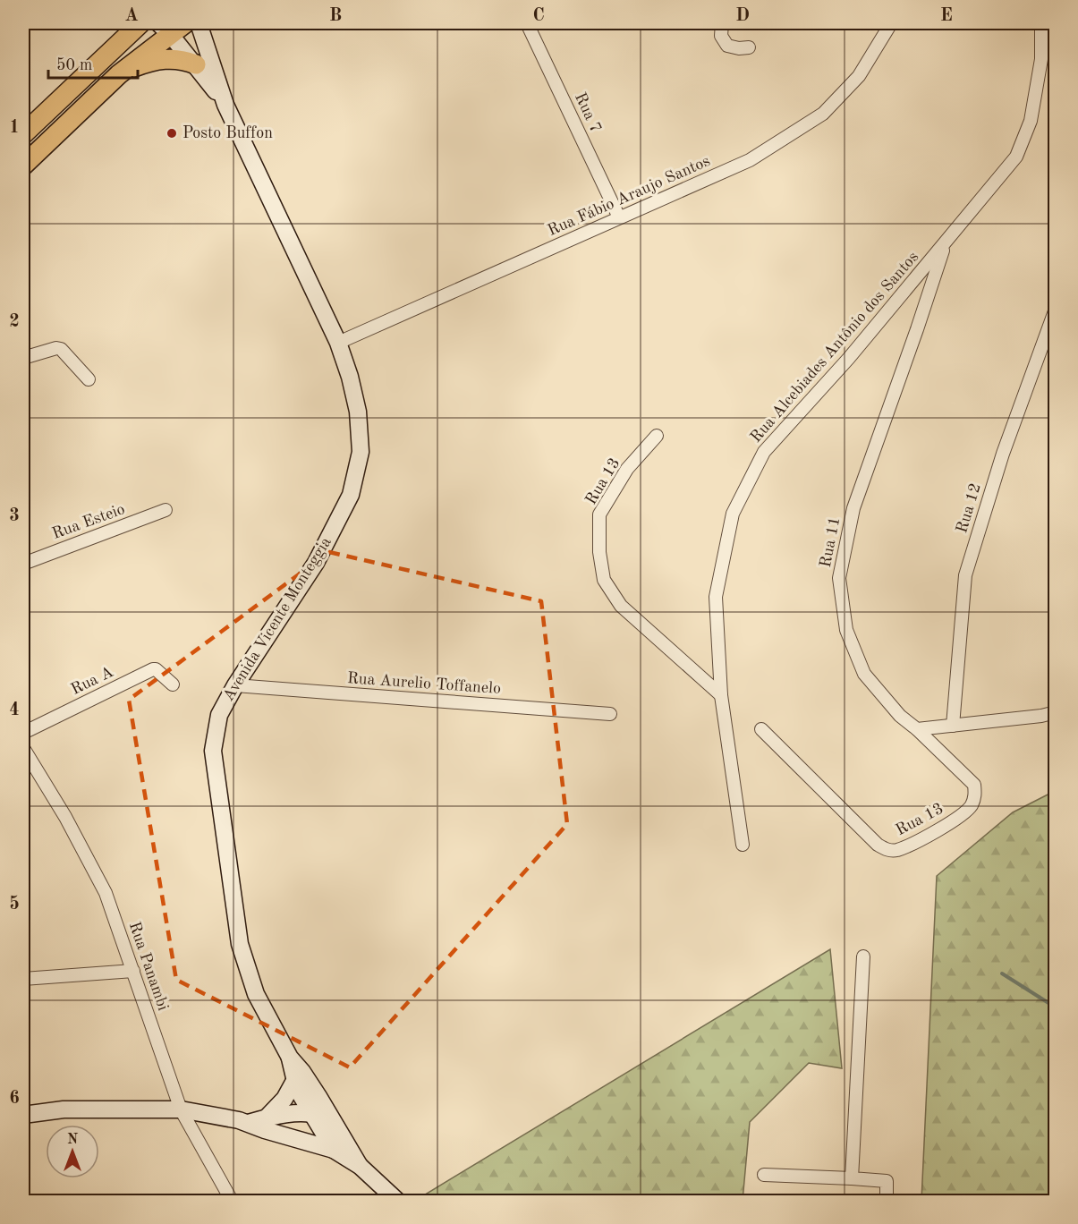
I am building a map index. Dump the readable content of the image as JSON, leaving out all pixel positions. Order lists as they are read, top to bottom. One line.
{"streets":{"main road":["Avenida Vicente Monteggia"],"street":["Rua 7","Rua Fábio Araujo Santos","Rua Alcebiades Antônio dos Santos","Rua 13","Rua 12","Rua Esteio","Rua 11","Rua A","Rua Aurelio Toffanelo","Rua Panambi"]},"crossings":[["Rua 7","Rua Fábio Araujo Santos"],["Rua Fábio Araujo Santos","Avenida Vicente Monteggia"],["Rua Alcebiades Antônio dos Santos","Rua 13"],["Rua Alcebiades Antônio dos Santos","Rua 11"],["Rua 13","Rua 11"],["Avenida Vicente Monteggia","Rua Aurelio Toffanelo"]],"places":["Posto Buffon"],"scale_bar":"50 m","north":"top","grid":{"columns":["A","B","C","D","E"],"rows":["1","2","3","4","5","6"]}}
